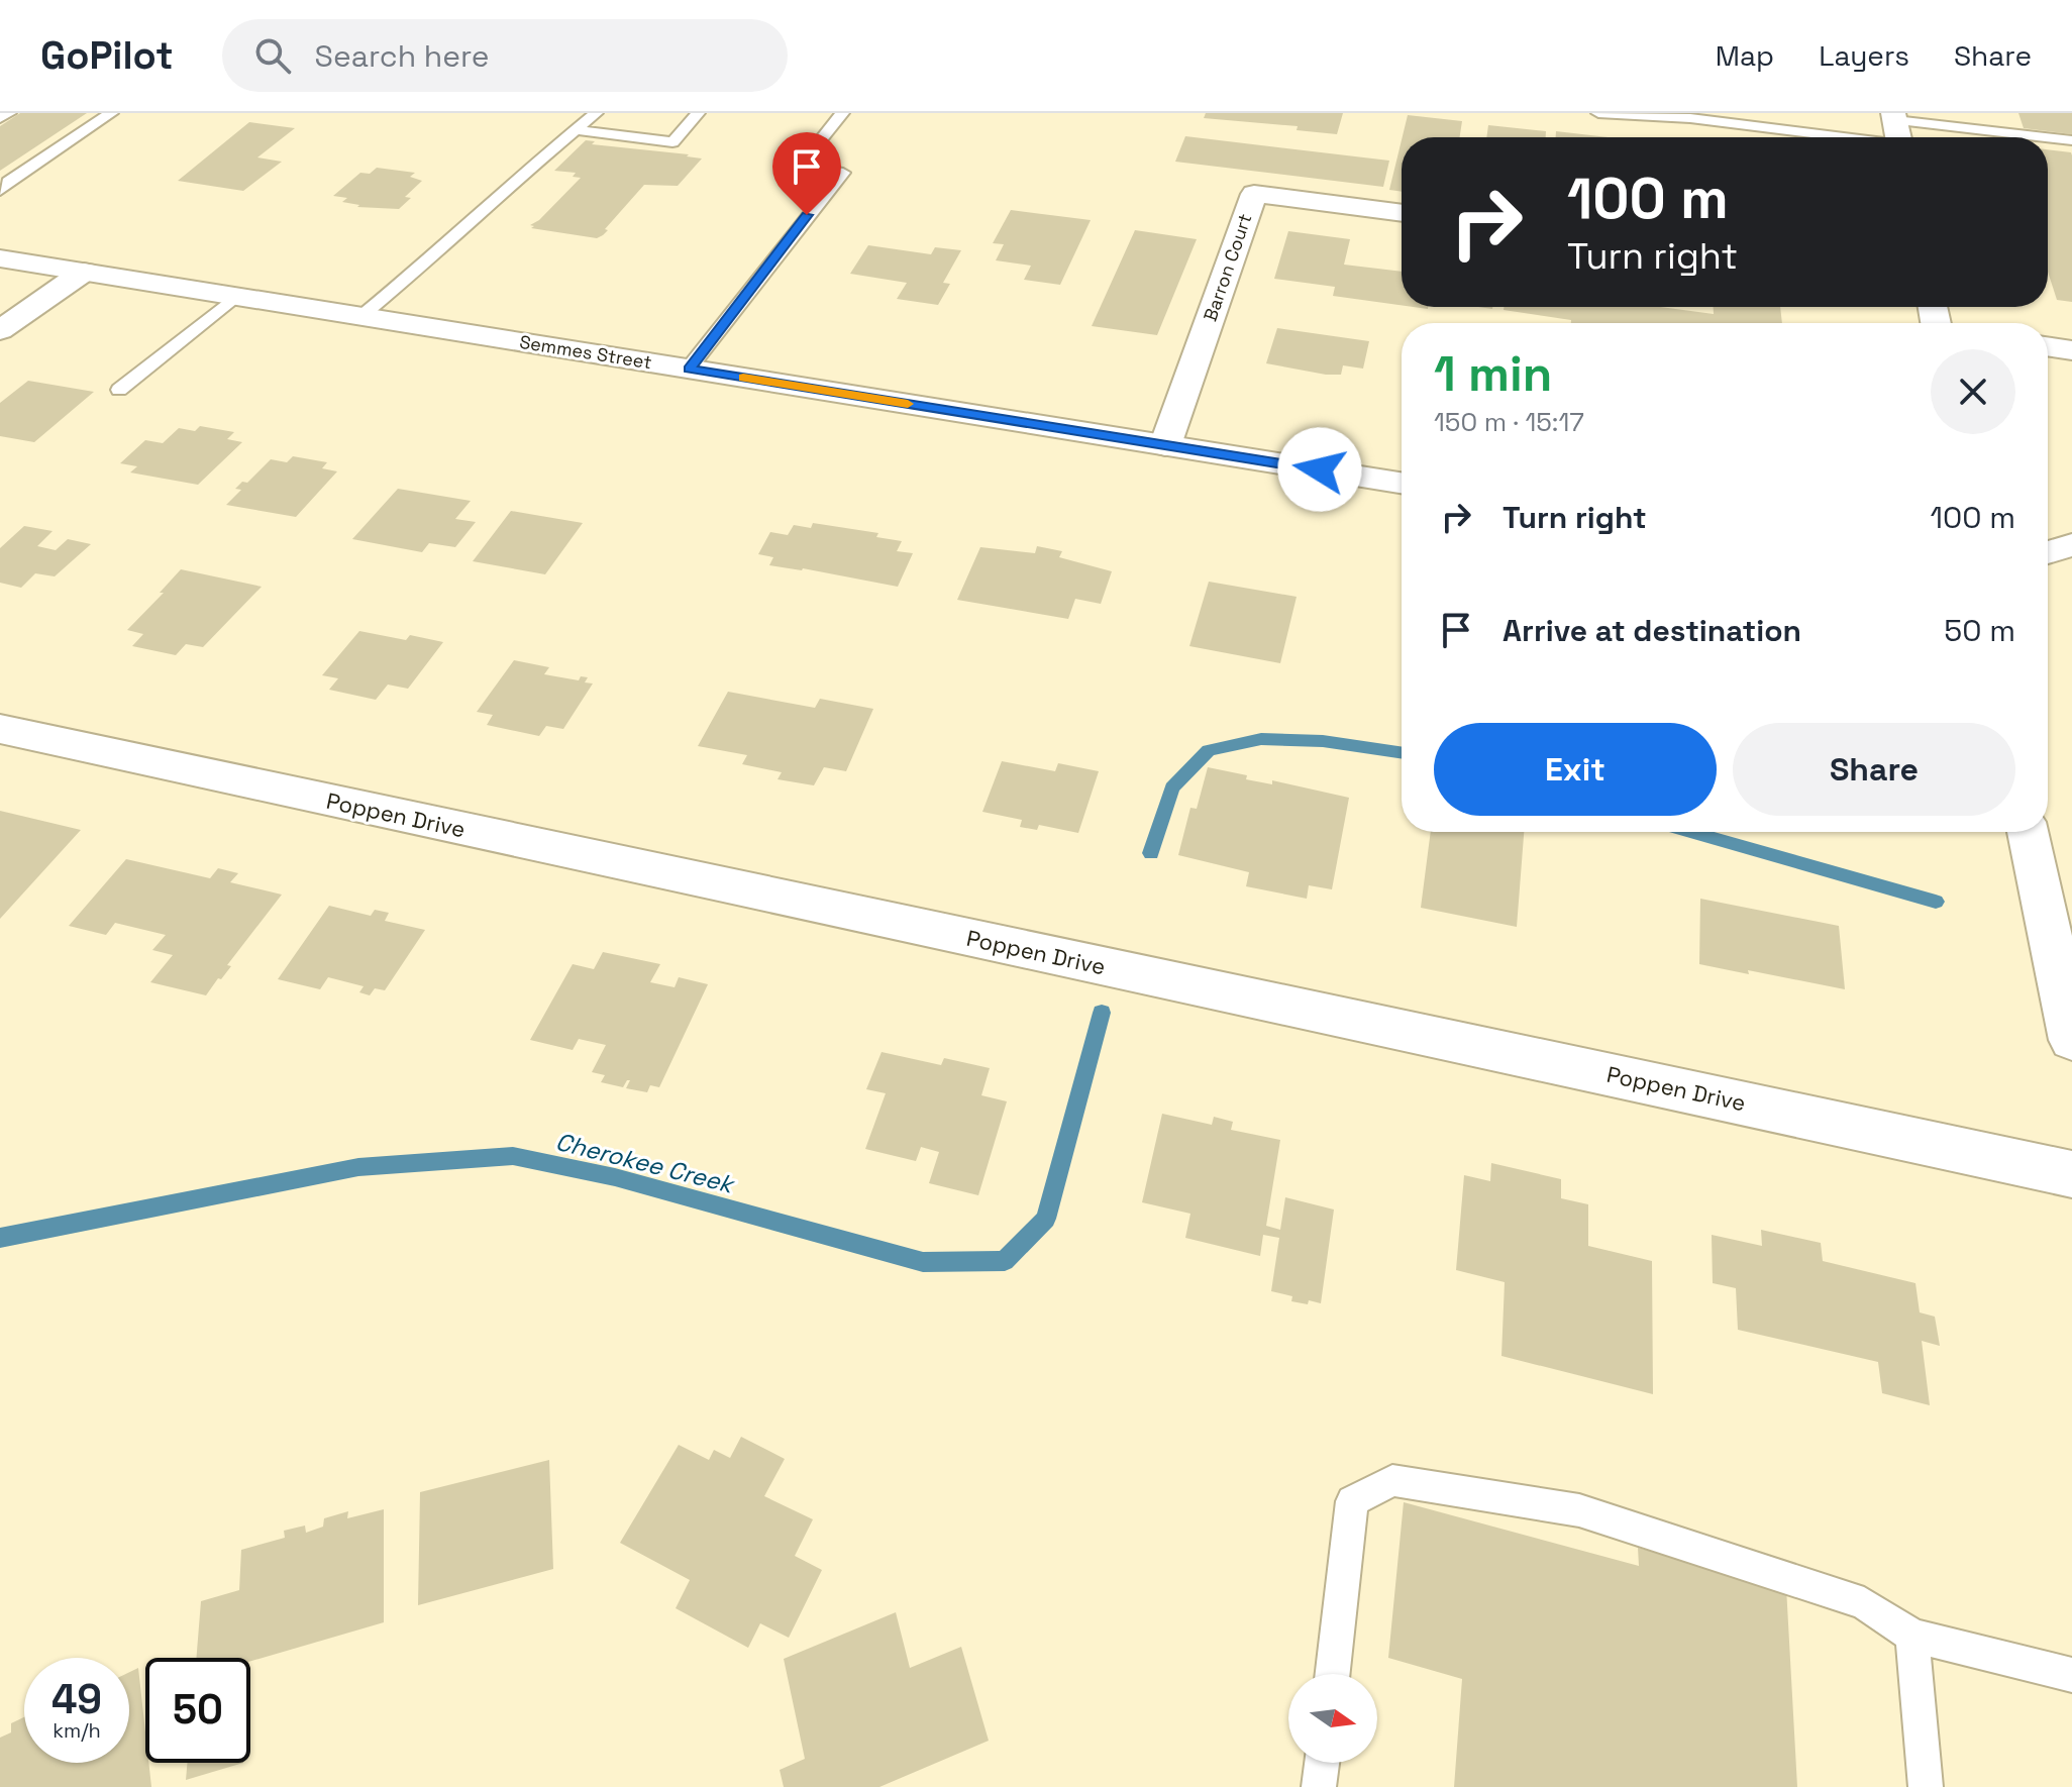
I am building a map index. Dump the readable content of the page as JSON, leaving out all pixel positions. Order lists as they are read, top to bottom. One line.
{"streets":{"street":["Barron Court","Semmes Street","Poppen Drive"]},"crossings":[["Barron Court","Semmes Street"]],"water":["Cherokee Creek"],"north":"right","page":{"header":"GoPilot","search":"Search here","nav":["Map","Layers","Share"],"turn":["100 m","Turn right"],"heading":["1 min","150 m · 15:17"],"list":[{"name":"Turn right","value":"100 m"},{"name":"Arrive at destination","value":"50 m"}],"buttons":["Exit","Share"],"speed":"49 km/h","limit":"50"}}
